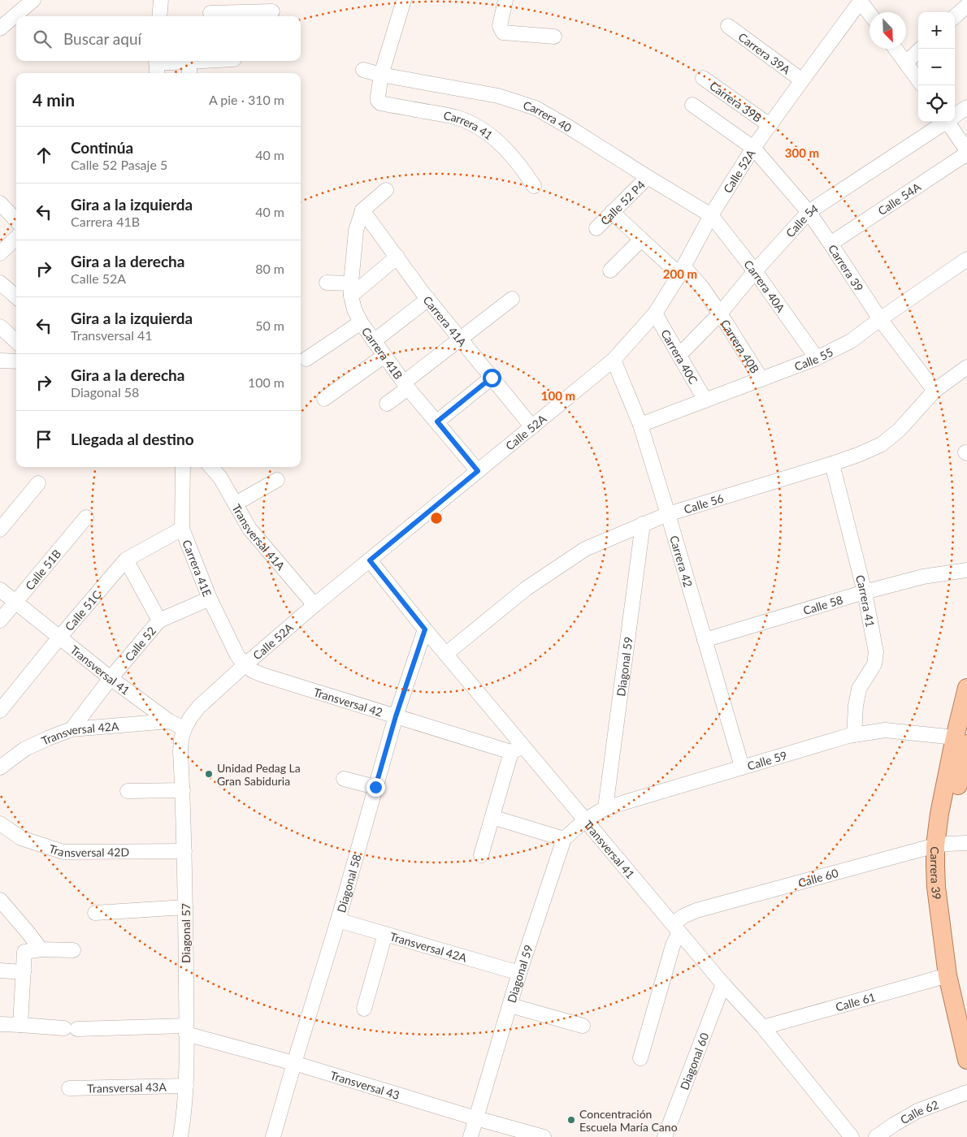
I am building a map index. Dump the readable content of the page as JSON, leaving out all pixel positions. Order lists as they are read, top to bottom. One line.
{"streets":{"main road":["Carrera 39"],"street":["Carrera 39A","Carrera 39B","Carrera 40","Carrera 41","Calle 52A","Calle 54A","Calle 52 P4","Calle 54","Carrera 40A","Carrera 41A","Carrera 40B","Carrera 41B","Carrera 40C","Calle 55","Calle 56","Transversal 41A","Carrera 42","Carrera 41E","Calle 51B","Calle 58","Calle 51C","Calle 52","Diagonal 59","Transversal 41","Transversal 42","Transversal 42A","Calle 59","Transversal 42D","Calle 60","Diagonal 58","Diagonal 57","Calle 61","Diagonal 60","Transversal 43","Transversal 43A","Calle 62"]},"crossings":[["Carrera 39A","Calle 52A"],["Carrera 39B","Calle 52A"],["Carrera 40","Carrera 41"],["Carrera 40","Calle 52A"],["Carrera 40","Calle 52 P4"],["Carrera 40","Carrera 40A"],["Carrera 41","Calle 56"],["Carrera 41","Calle 58"],["Carrera 41","Calle 59"],["Calle 52A","Carrera 39"],["Calle 52A","Carrera 40A"],["Calle 52A","Carrera 41A"],["Calle 52A","Carrera 40B"],["Calle 52A","Carrera 41B"],["Calle 52A","Carrera 40C"],["Calle 52A","Transversal 41A"],["Calle 52A","Carrera 42"],["Calle 52A","Carrera 41E"],["Calle 52A","Transversal 41"],["Calle 52A","Transversal 42"],["Calle 52A","Diagonal 57"],["Calle 54A","Carrera 39"],["Calle 54","Carrera 39"],["Calle 54","Carrera 40A"],["Calle 54","Carrera 40B"],["Calle 54","Carrera 40C"],["Carrera 39","Calle 55"],["Carrera 39","Calle 56"],["Carrera 39","Calle 59"],["Carrera 39","Calle 60"],["Carrera 39","Calle 61"],["Carrera 40A","Calle 55"],["Carrera 41A","Carrera 41B"],["Carrera 40B","Calle 55"],["Carrera 40C","Calle 55"],["Calle 55","Carrera 42"],["Calle 56","Carrera 42"],["Calle 56","Diagonal 59"],["Calle 56","Transversal 41"],["Carrera 42","Calle 58"],["Carrera 42","Calle 59"],["Carrera 41E","Calle 51C"],["Carrera 41E","Calle 52"],["Carrera 41E","Transversal 42"],["Calle 51B","Transversal 41"],["Calle 51C","Transversal 41"],["Calle 52","Transversal 41"],["Calle 52","Transversal 42A"],["Diagonal 59","Transversal 42A"],["Diagonal 59","Calle 59"],["Diagonal 59","Transversal 43"],["Transversal 41","Transversal 42"],["Transversal 41","Transversal 42A"],["Transversal 41","Calle 59"],["Transversal 41","Calle 60"],["Transversal 41","Diagonal 58"],["Transversal 41","Diagonal 57"],["Transversal 41","Calle 61"],["Transversal 41","Diagonal 60"],["Transversal 42","Diagonal 58"],["Transversal 42A","Diagonal 58"],["Transversal 42D","Diagonal 57"],["Diagonal 58","Transversal 43"],["Diagonal 57","Transversal 43"],["Diagonal 57","Transversal 43A"]],"places":["Unidad Pedag La Gran Sabiduria","Concentración Escuela María Cano"],"north":"bottom right","page":{"map_buttons":["+","−"],"search":"Buscar aquí","heading":["4 min","A pie · 310 m"],"list":[["Continúa","Calle 52 Pasaje 5","40 m"],["Gira a la izquierda","Carrera 41B","40 m"],["Gira a la derecha","Calle 52A","80 m"],["Gira a la izquierda","Transversal 41","50 m"],["Gira a la derecha","Diagonal 58","100 m"],"Llegada al destino"]},"rings":["300 m","200 m","100 m"]}
